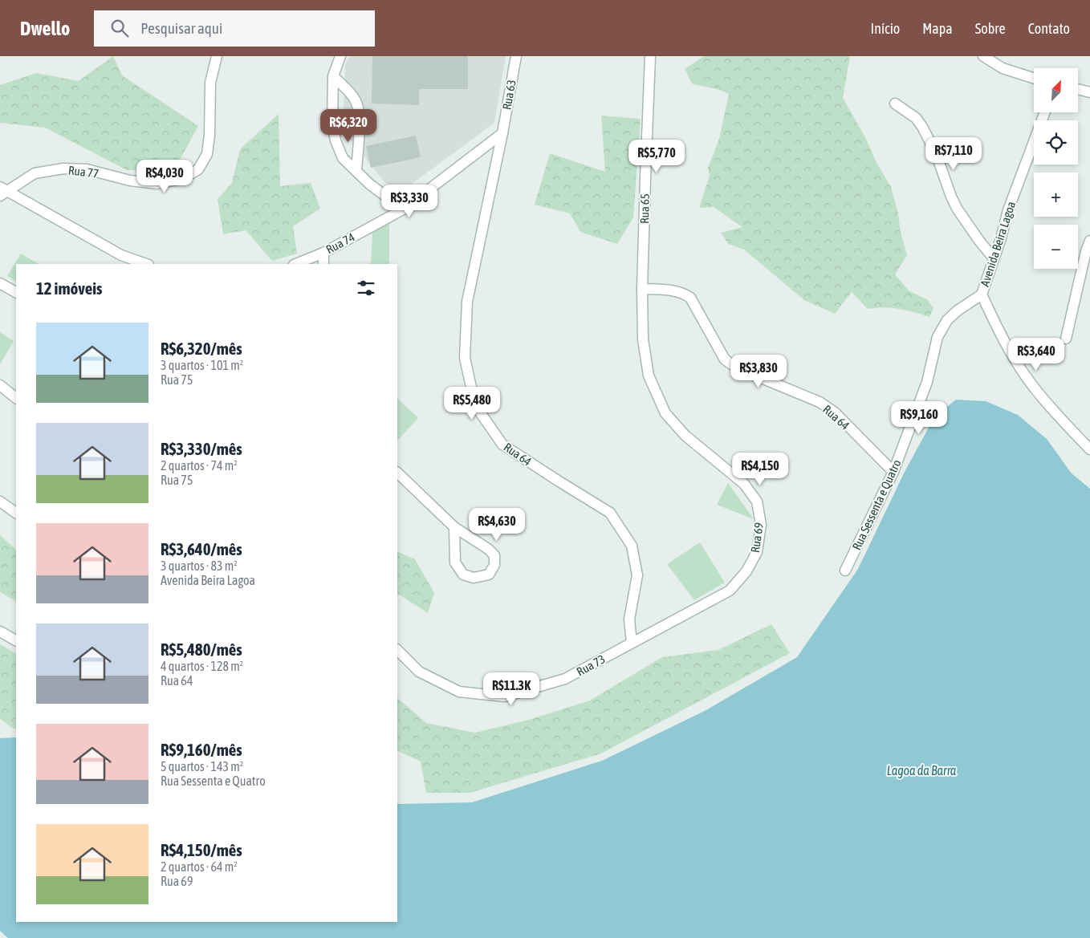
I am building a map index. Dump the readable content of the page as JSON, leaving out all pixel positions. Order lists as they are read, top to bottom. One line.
{"streets":{"street":["Rua 63","Rua 77","Rua 65","Rua 74","Avenida Beira Lagoa","Rua 64","Rua Sessenta e Quatro","Rua 69","Rua 73"]},"crossings":[["Rua 63","Rua 74"],["Rua 63","Rua 64"],["Rua 65","Rua 64"],["Rua 65","Rua 69"],["Rua 74","Rua 64"],["Avenida Beira Lagoa","Rua Sessenta e Quatro"],["Rua 64","Rua Sessenta e Quatro"],["Rua 64","Rua 69"],["Rua 64","Rua 73"],["Rua 69","Rua 73"]],"water":["Lagoa da Barra"],"north":"top right","page":{"header":"Dwello","search":"Pesquisar aqui","nav":["Início","Mapa","Sobre","Contato"],"map_buttons":["+","−"],"price":["R$6,320","R$7,110","R$5,770","R$4,030","R$3,330","R$3,640","R$3,830","R$5,480","R$9,160","R$4,150","R$4,630","R$11.3K"],"heading":"12 imóveis","list":[{"name":"R$6,320/mês","note":"3 quartos · 101 m² · Rua 75"},{"name":"R$3,330/mês","note":"2 quartos · 74 m² · Rua 75"},{"name":"R$3,640/mês","note":"3 quartos · 83 m² · Avenida Beira Lagoa"},{"name":"R$5,480/mês","note":"4 quartos · 128 m² · Rua 64"},{"name":"R$9,160/mês","note":"5 quartos · 143 m² · Rua Sessenta e Quatro"},{"name":"R$4,150/mês","note":"2 quartos · 64 m² · Rua 69"}]}}
